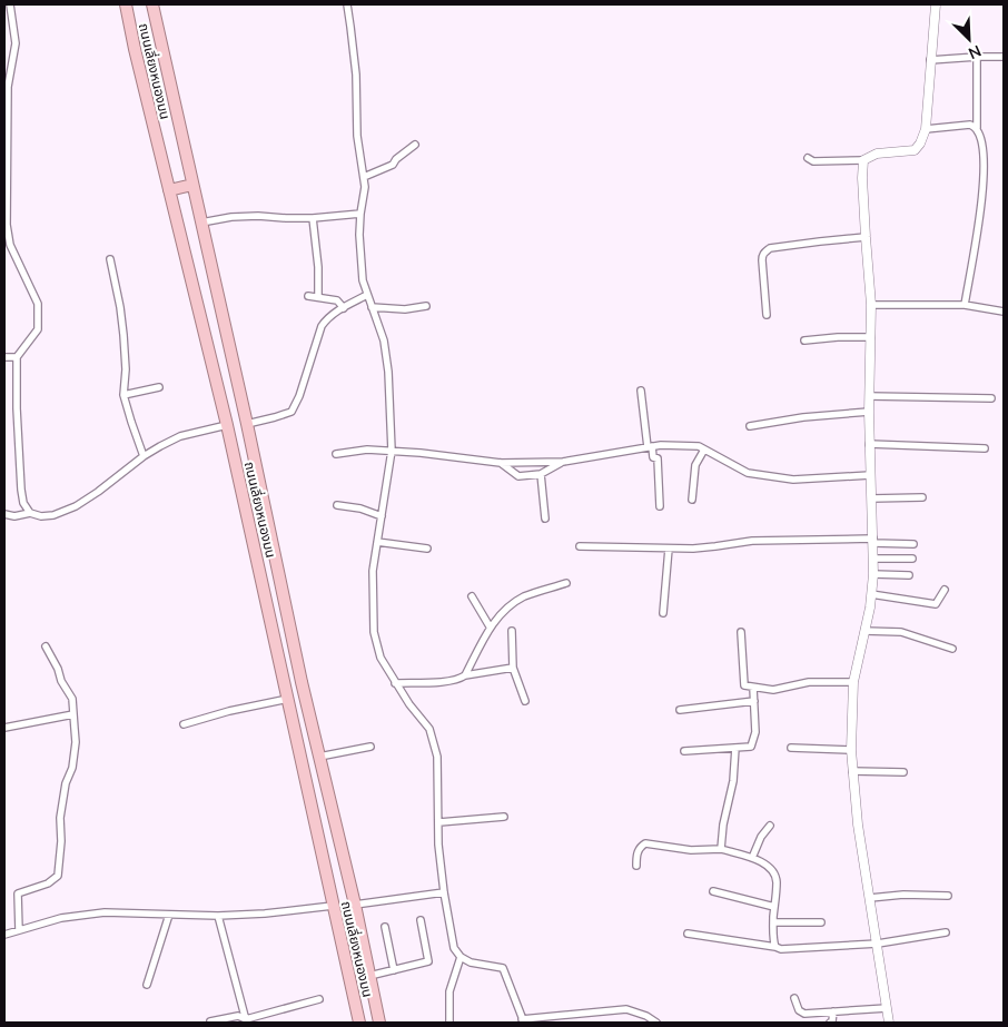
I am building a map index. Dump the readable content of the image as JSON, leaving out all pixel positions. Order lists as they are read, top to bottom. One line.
{"streets":{"highway":["ถนนเลี่ยงหนองมน"]},"north":"bottom right"}
